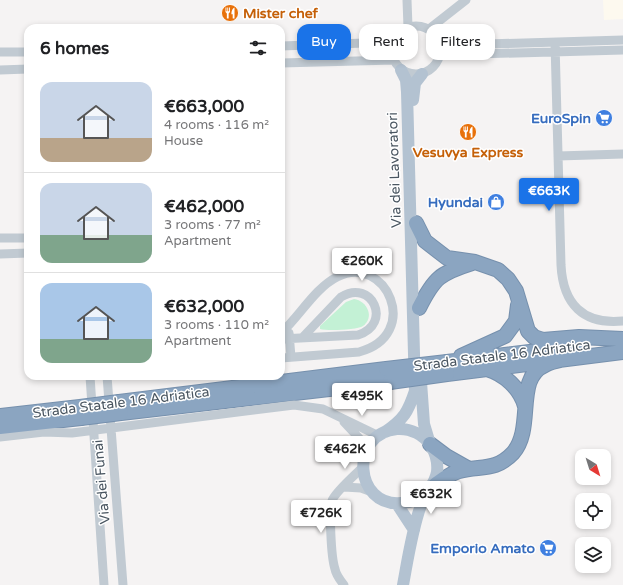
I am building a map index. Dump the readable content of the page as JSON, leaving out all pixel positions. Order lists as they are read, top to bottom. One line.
{"streets":{"highway":["Strada Statale 16 Adriatica"],"main road":["Via dei Lavoratori"],"street":["Via dei Funai"]},"places":{"restaurant":["Mister chef","Vesuvya Express"],"supermarket":["EuroSpin","Emporio Amato"],"shop":["Hyundai"]},"north":"bottom right","page":{"chip":["Buy","Rent","Filters"],"heading":"6 homes","list":[{"name":"€663,000","note":"4 rooms · 116 m² · House"},{"name":"€462,000","note":"3 rooms · 77 m² · Apartment"},{"name":"€632,000","note":"3 rooms · 110 m² · Apartment"}],"price":["€663K","€260K","€495K","€462K","€632K","€726K"]}}
